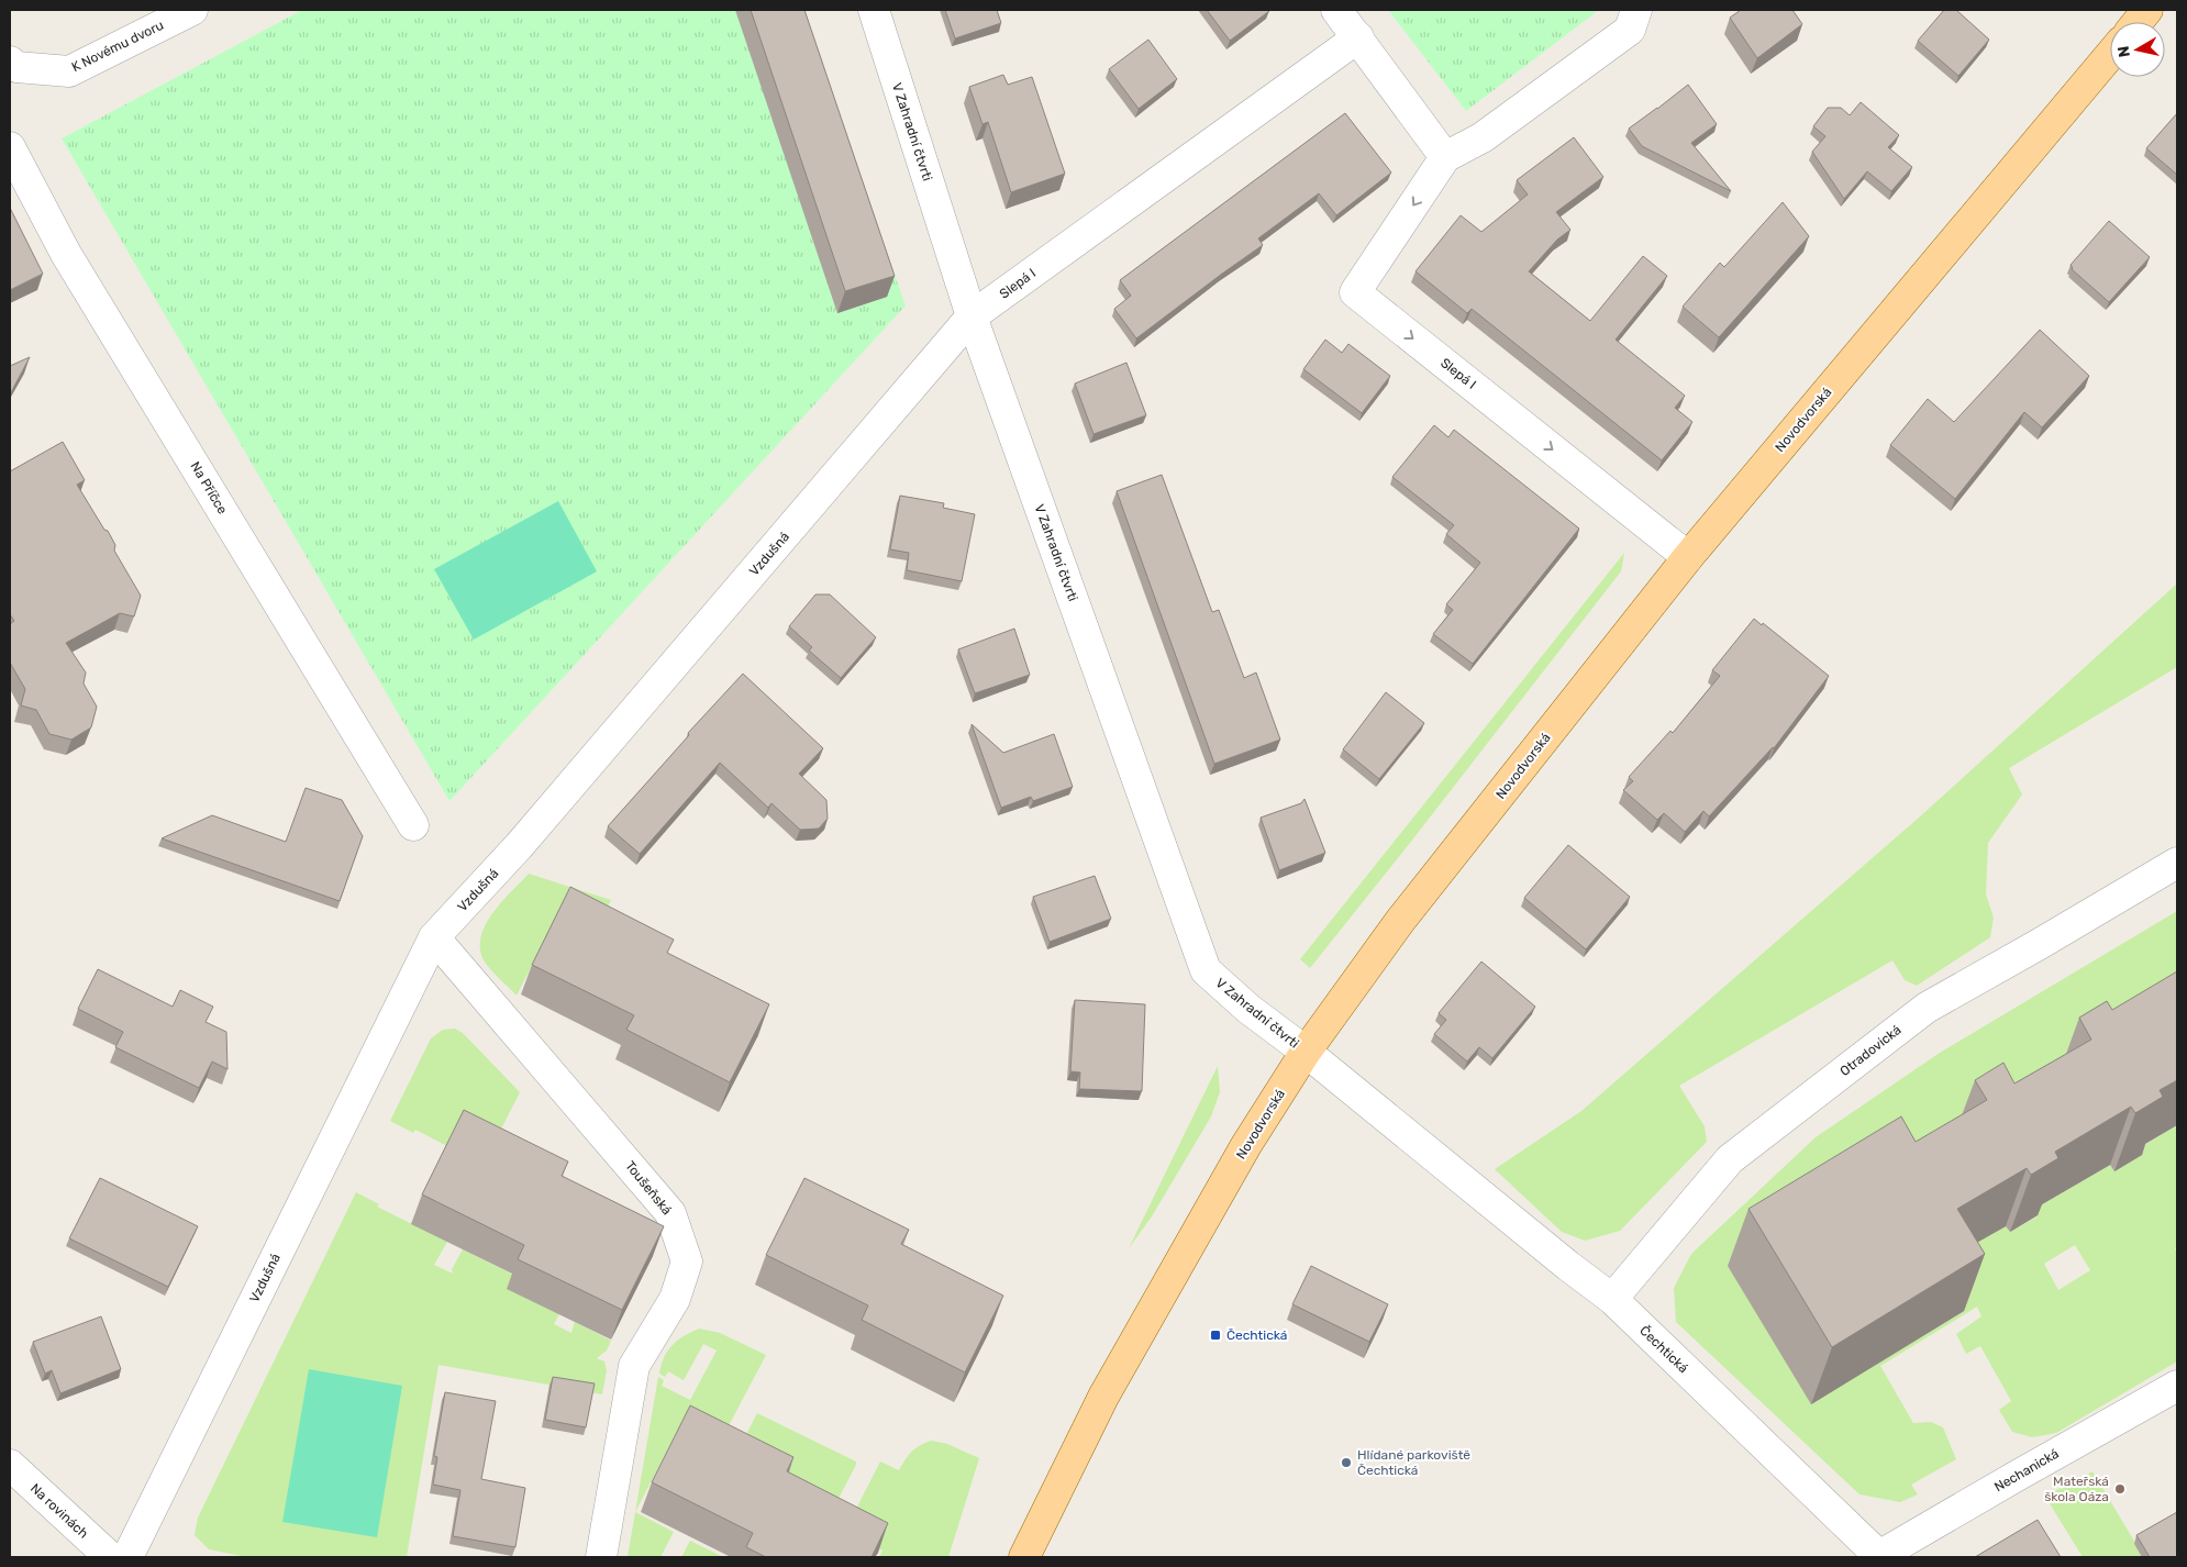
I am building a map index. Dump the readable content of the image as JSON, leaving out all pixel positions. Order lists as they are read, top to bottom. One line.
{"streets":{"main road":["Novodvorská"],"street":["K Novému dvoru","V Zahradní čtvrti","Slepá I","Na Příčce","Vzdušná","Otradovická","Toušeňská","Čechtická","Nechanická","Na rovinách"]},"crossings":[["V Zahradní čtvrti","Slepá I"],["V Zahradní čtvrti","Novodvorská"],["V Zahradní čtvrti","Vzdušná"],["V Zahradní čtvrti","Čechtická"],["Slepá I","Novodvorská"],["Slepá I","Vzdušná"],["Novodvorská","Čechtická"],["Vzdušná","Toušeňská"],["Otradovická","Čechtická"],["Čechtická","Nechanická"]],"places":{"transit":["Čechtická"],"other":["Hlídané parkoviště Čechtická","Mateřská škola Oáza"]},"north":"left"}
